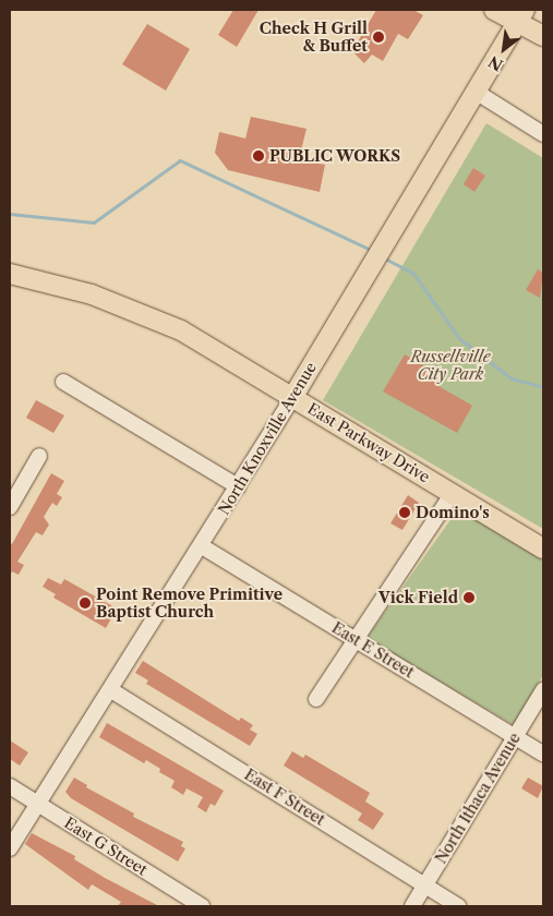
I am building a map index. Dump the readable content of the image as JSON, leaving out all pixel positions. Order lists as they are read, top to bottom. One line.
{"streets":{"main road":["North Knoxville Avenue","East Parkway Drive"],"street":["East E Street","East F Street","North Ithaca Avenue","East G Street"]},"crossings":[["North Knoxville Avenue","East Parkway Drive"],["North Knoxville Avenue","East E Street"],["North Knoxville Avenue","East F Street"],["North Knoxville Avenue","East G Street"],["East E Street","North Ithaca Avenue"],["East F Street","North Ithaca Avenue"]],"parks":["Russellville City Park"],"places":["Check H Grill & Buffet","PUBLIC WORKS","Domino's","Vick Field","Point Remove Primitive Baptist Church"],"north":"bottom left"}
